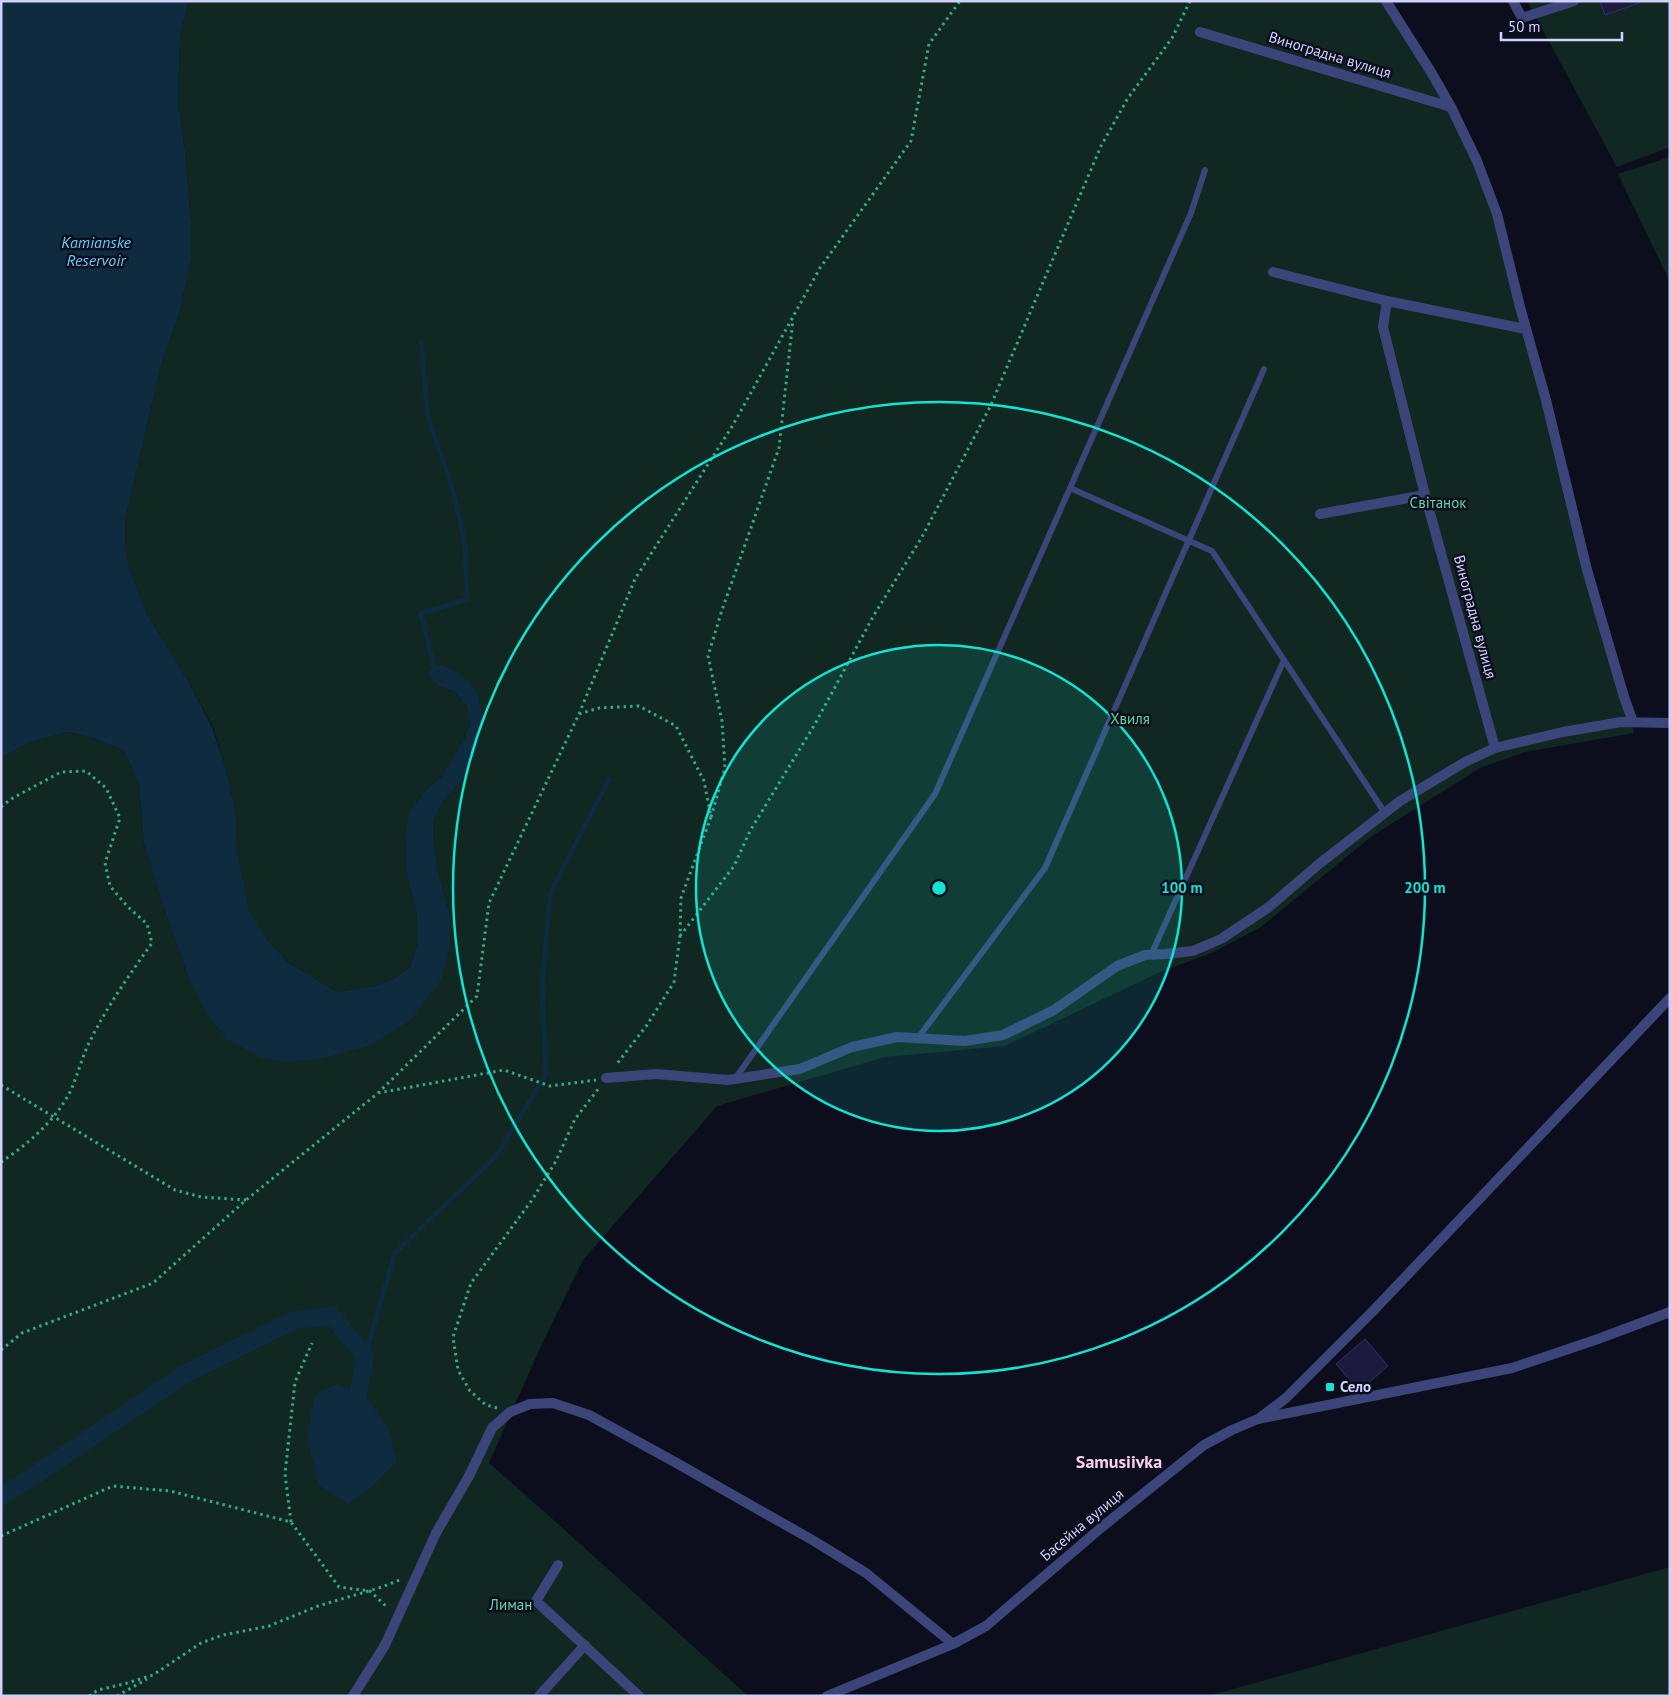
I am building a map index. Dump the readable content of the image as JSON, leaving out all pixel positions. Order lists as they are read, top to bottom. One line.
{"streets":{"street":["Виноградна вулиця","Басейна вулиця"]},"districts":["Samusiivka"],"water":["Kamianske Reservoir"],"parks":["Світанок","Хвиля","Лиман"],"places":{"transit":["Село"]},"scale_bar":"50 m","rings":["100 m","200 m"]}
